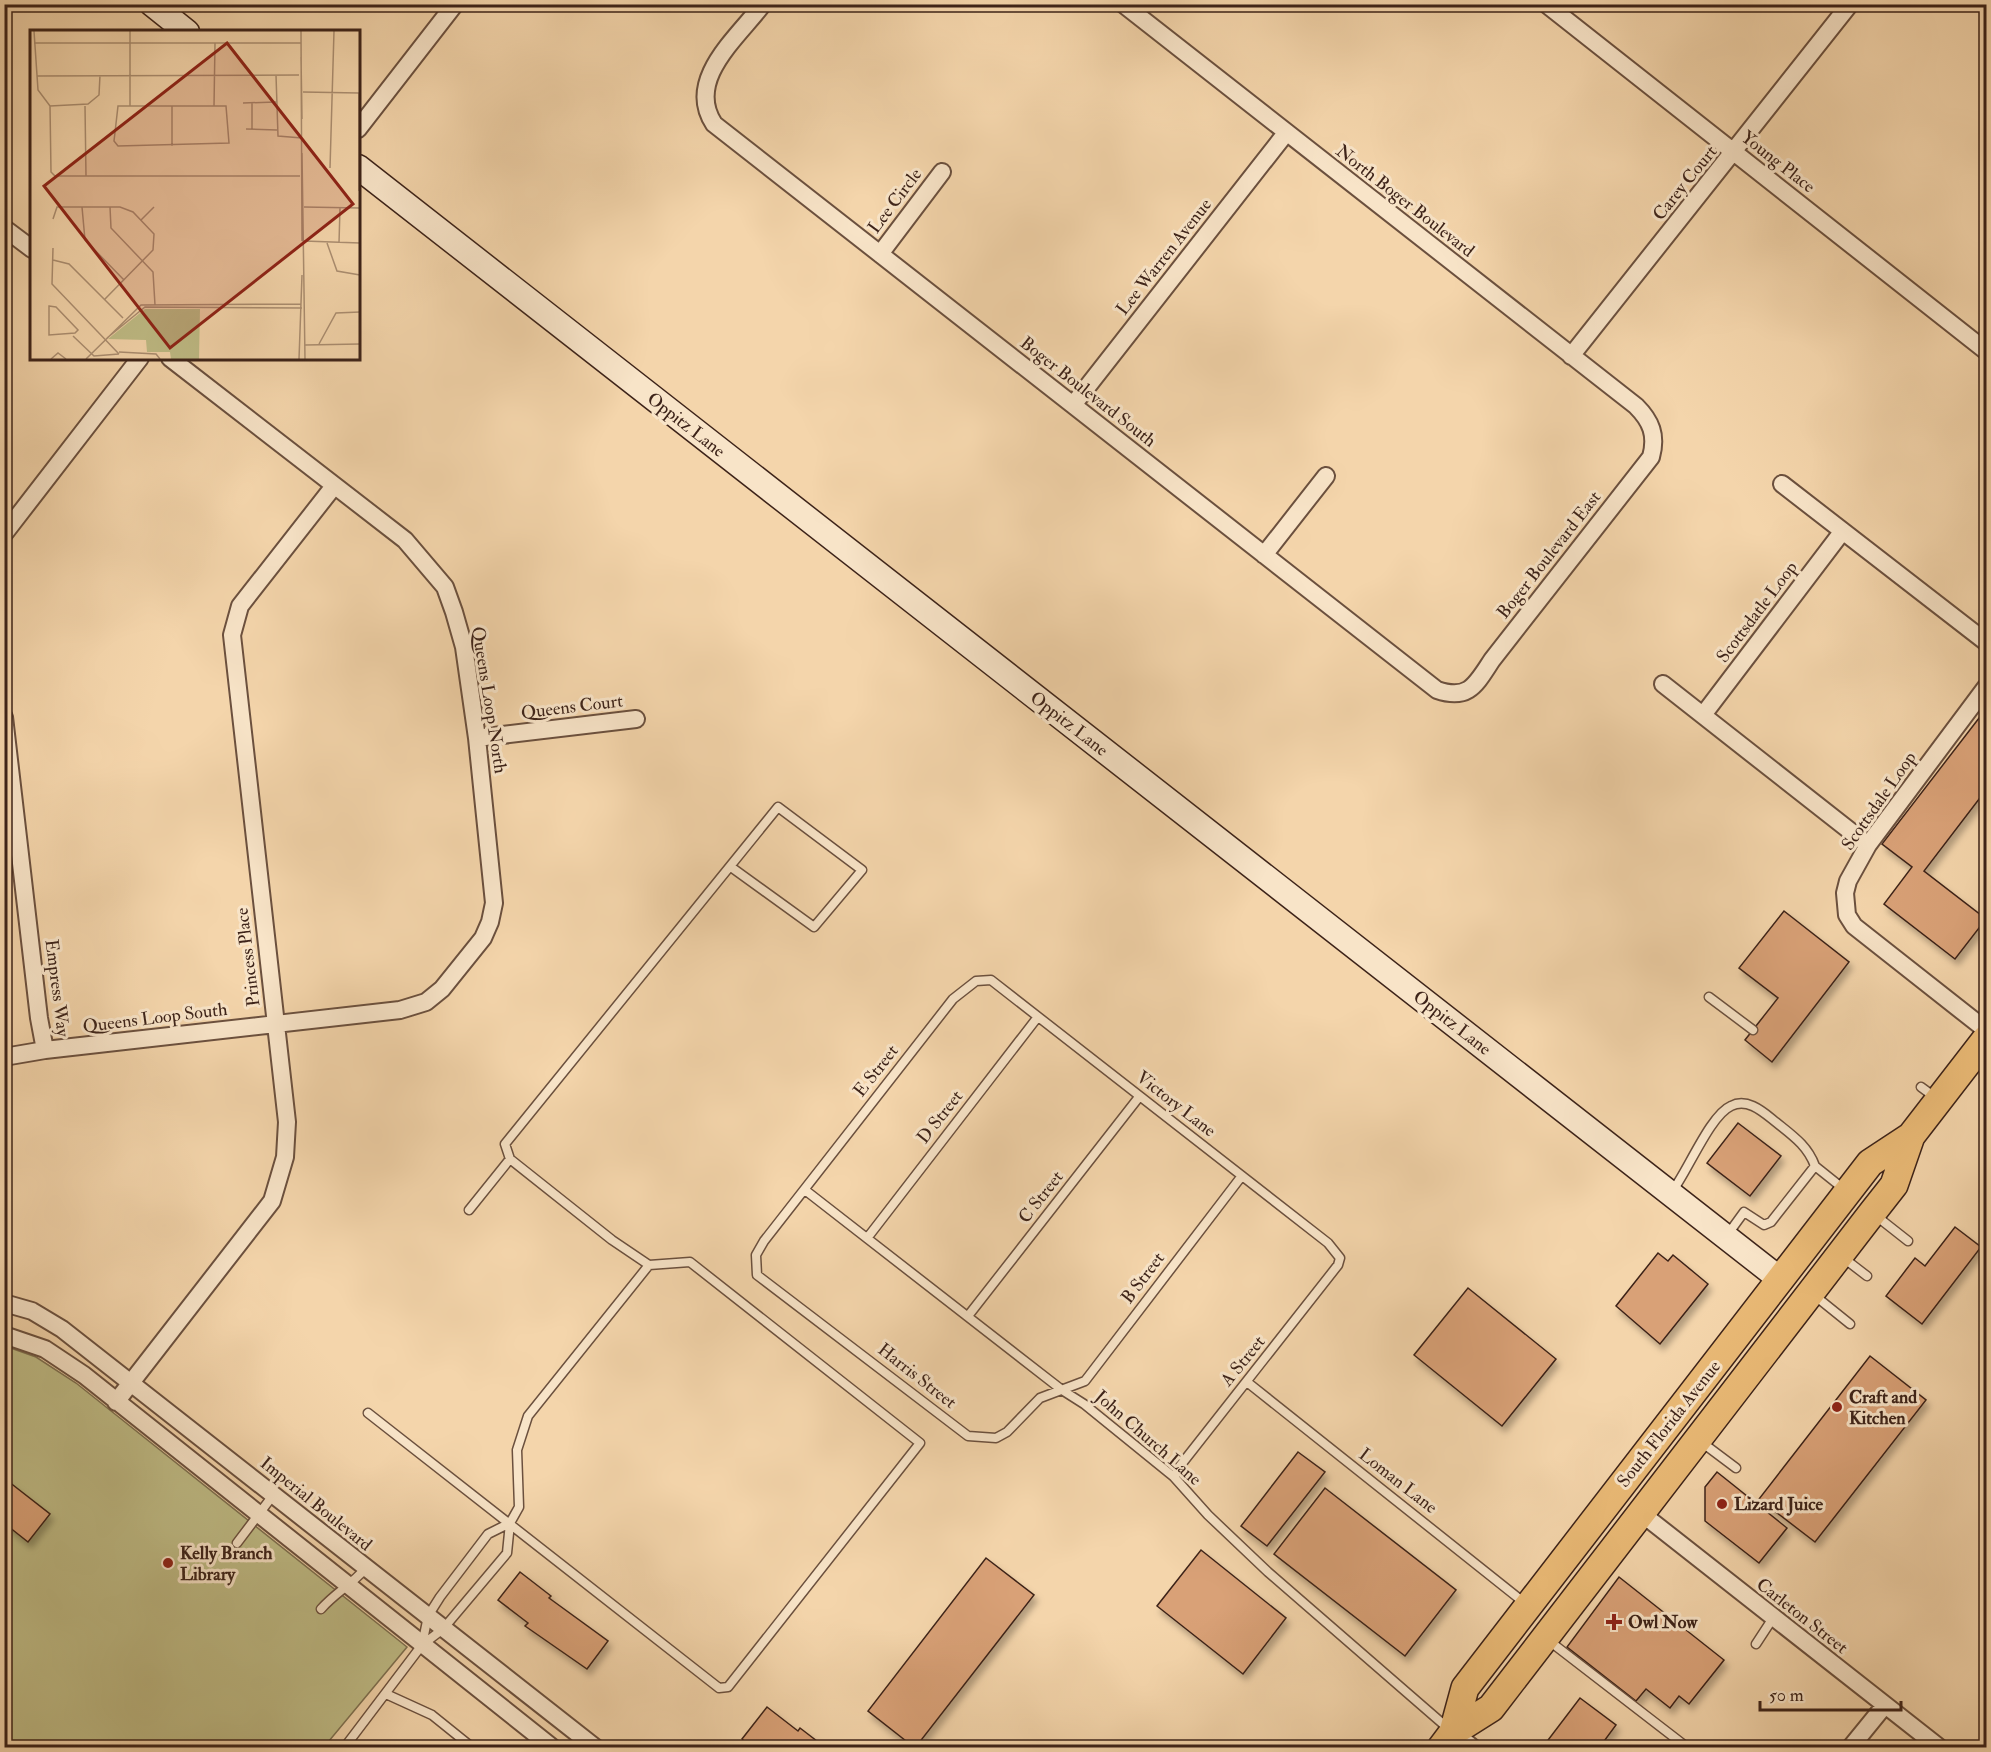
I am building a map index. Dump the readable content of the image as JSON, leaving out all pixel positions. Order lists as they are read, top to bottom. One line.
{"streets":{"main road":["South Florida Avenue"],"street":["Young Place","Carey Court","Lee Circle","North Boger Boulevard","Lee Warren Avenue","Boger Boulevard South","Oppitz Lane","Boger Boulevard East","Scottsdatle Loop","Queens Loop North","Queens Court","Scottsdale Loop","Princess Place","Empress Way","Queens Loop South","Imperial Boulevard","Carleton Street"],"lane":["E Street","Victory Lane","D Street","C Street","B Street","A Street","Harris Street","John Church Lane","Loman Lane"]},"crossings":[["Young Place","Carey Court"],["Carey Court","North Boger Boulevard"],["Lee Circle","Boger Boulevard South"],["North Boger Boulevard","Lee Warren Avenue"],["North Boger Boulevard","Boger Boulevard East"],["Lee Warren Avenue","Boger Boulevard South"],["Boger Boulevard South","Boger Boulevard East"],["Oppitz Lane","South Florida Avenue"],["Queens Loop North","Queens Court"],["Queens Loop North","Princess Place"],["Queens Loop North","Queens Loop South"],["Scottsdale Loop","South Florida Avenue"],["Princess Place","Queens Loop South"],["Princess Place","Imperial Boulevard"],["Empress Way","Queens Loop South"],["E Street","Victory Lane"],["E Street","Harris Street"],["E Street","John Church Lane"],["Victory Lane","D Street"],["Victory Lane","C Street"],["Victory Lane","B Street"],["Victory Lane","A Street"],["D Street","John Church Lane"],["C Street","John Church Lane"],["B Street","Harris Street"],["B Street","John Church Lane"],["A Street","John Church Lane"],["A Street","Loman Lane"],["Harris Street","John Church Lane"],["South Florida Avenue","John Church Lane"],["South Florida Avenue","Loman Lane"],["South Florida Avenue","Carleton Street"]],"places":{"other":["Craft and Kitchen","Lizard Juice","Kelly Branch Library"],"health":["Owl Now"]},"scale_bar":"50 m"}
